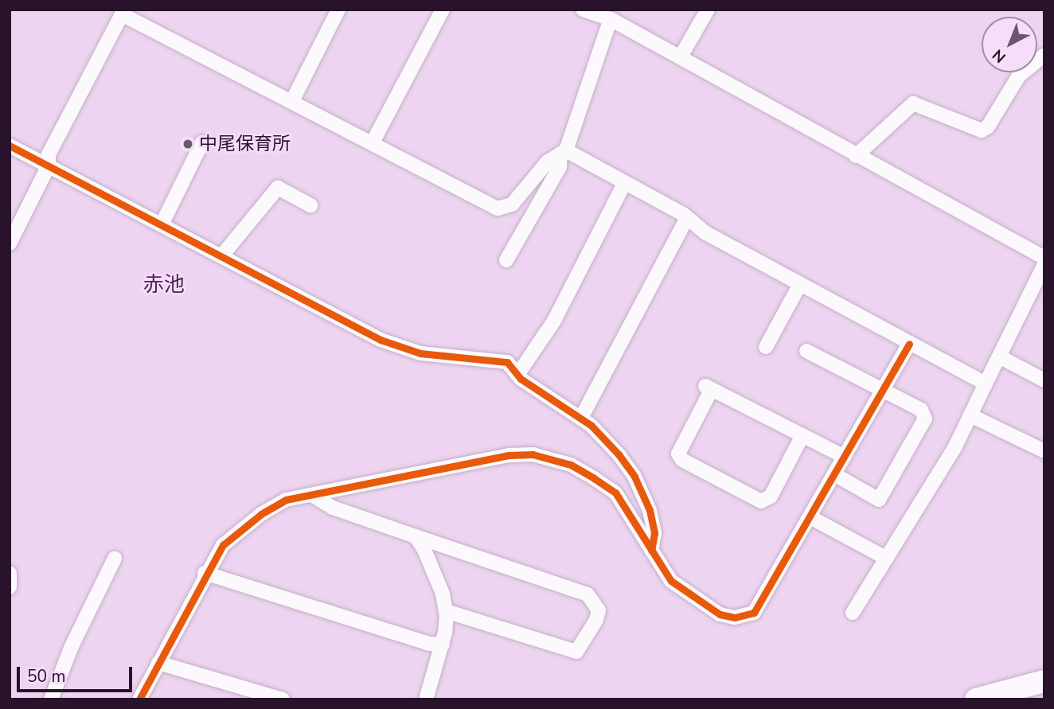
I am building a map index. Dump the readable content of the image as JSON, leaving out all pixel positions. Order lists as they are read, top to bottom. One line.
{"districts":["赤池"],"places":["中尾保育所"],"scale_bar":"50 m","north":"bottom left"}
